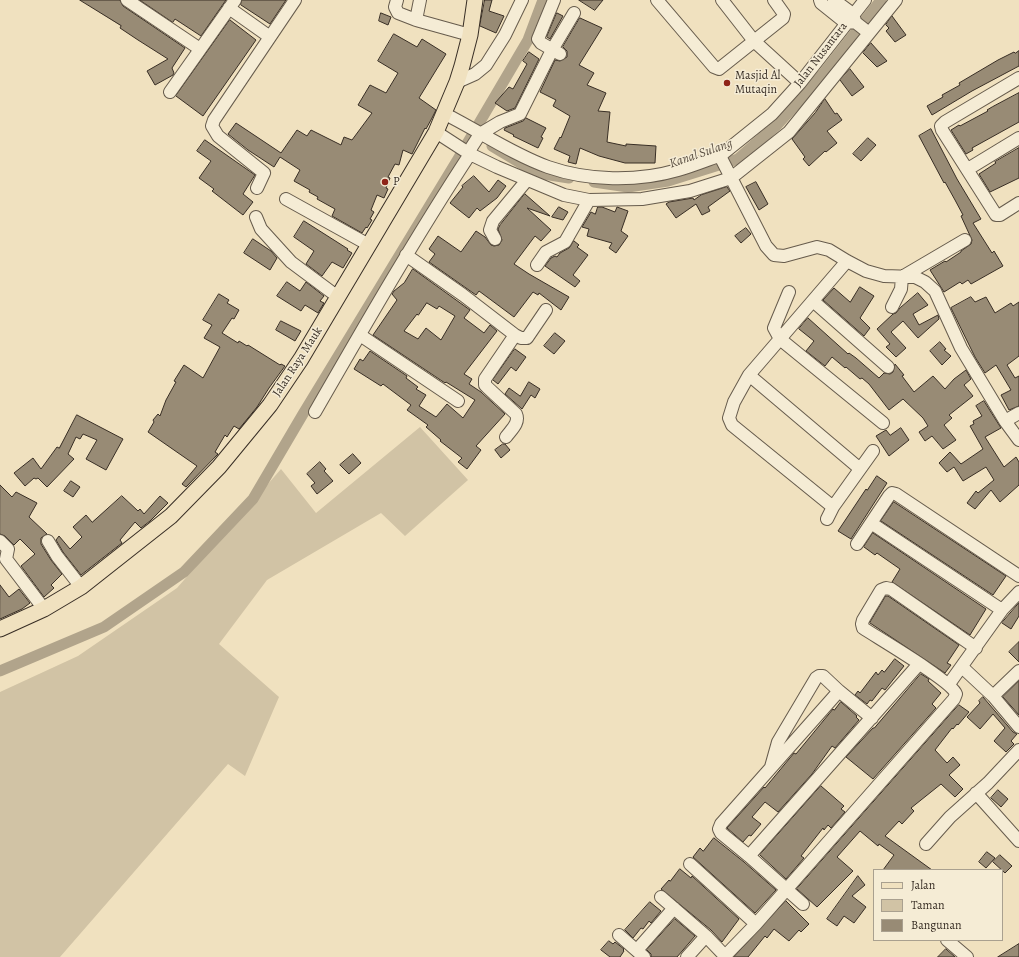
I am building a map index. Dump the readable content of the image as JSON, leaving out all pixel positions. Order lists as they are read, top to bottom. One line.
{"streets":{"main road":["Jalan Raya Mauk"],"street":["Jalan Nusantara"]},"crossings":[["Jalan Nusantara","Jalan Raya Mauk"]],"water":["Kanal Sulang"],"places":["Masjid Al Mutaqin","P"],"legend":["Jalan","Taman","Bangunan"]}
